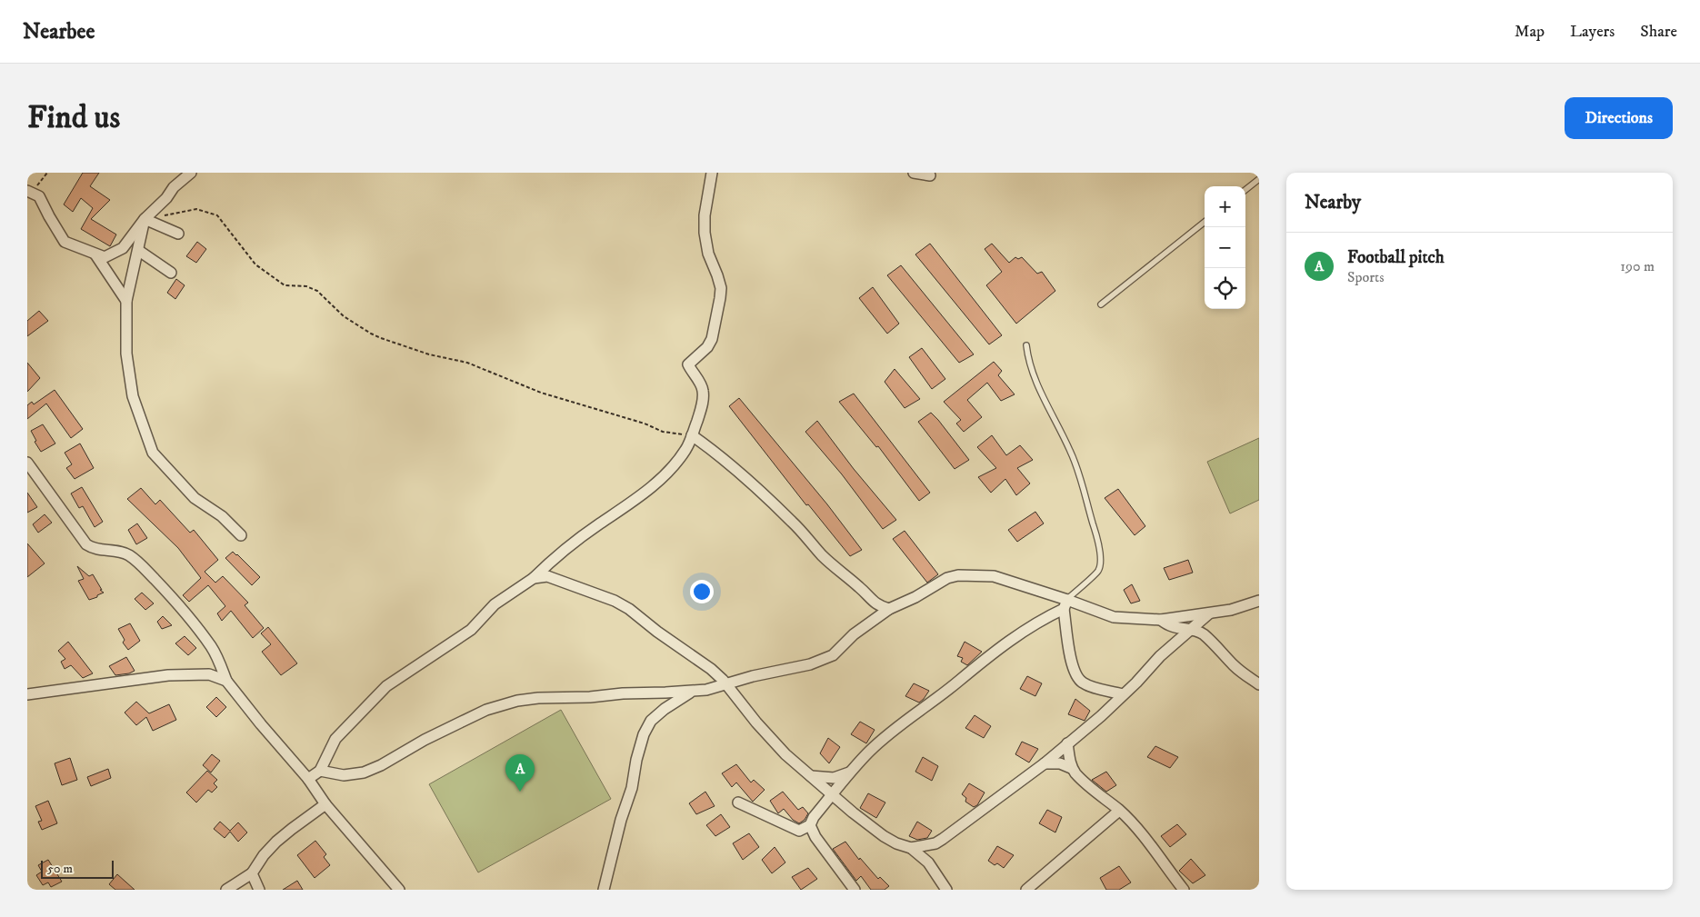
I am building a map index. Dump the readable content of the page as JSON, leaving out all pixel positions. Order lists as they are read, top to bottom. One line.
{"scale_bar":"50 m","page":{"header":"Nearbee","nav":["Map","Layers","Share"],"buttons":"Directions","title":"Find us","heading":"Nearby","map_buttons":["+","−"],"list":[{"mark":"A","name":"Football pitch","note":"Sports","value":"190 m"}],"pins":"A","scale":"50 m"}}
